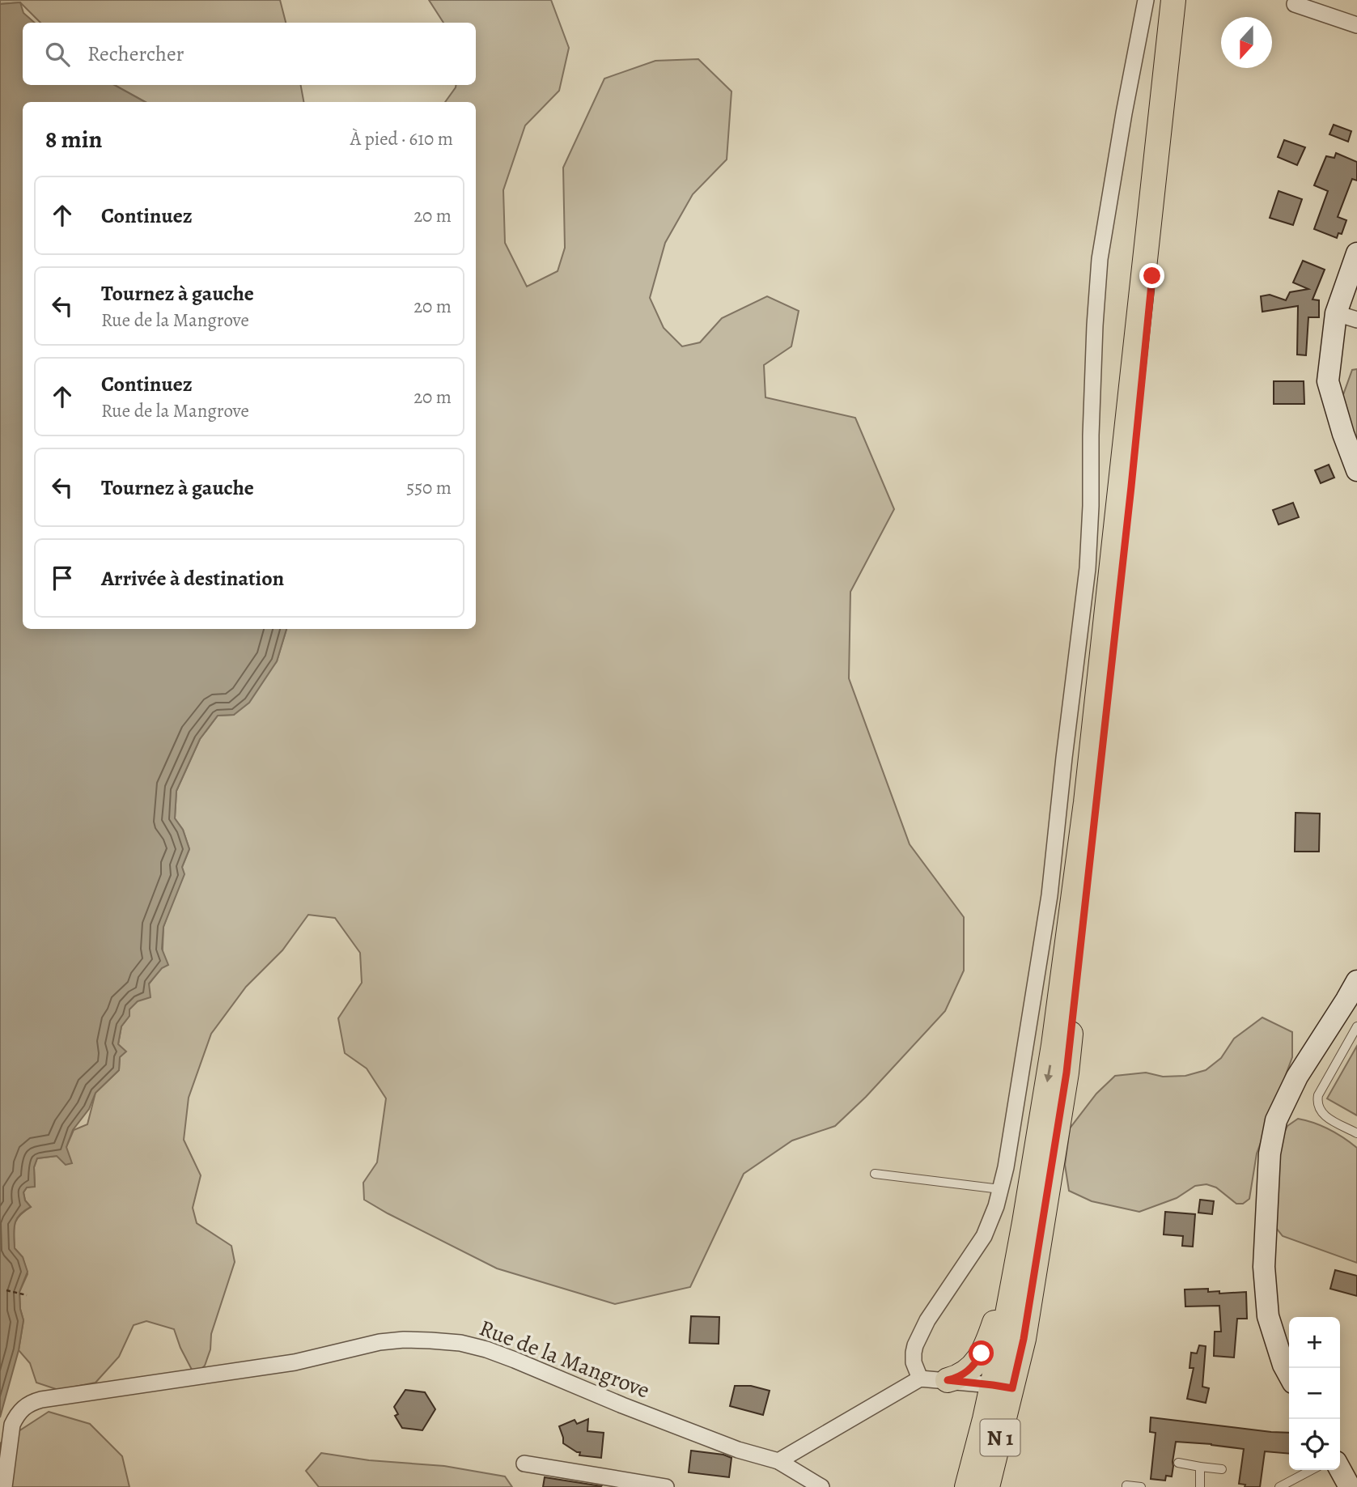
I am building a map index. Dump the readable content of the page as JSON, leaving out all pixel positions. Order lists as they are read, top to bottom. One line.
{"streets":{"main road":["N 1"],"street":["Rue de la Mangrove"]},"north":"bottom","page":{"search":"Rechercher","heading":["8 min","À pied · 610 m"],"list":[["Continuez","20 m"],["Tournez à gauche","Rue de la Mangrove","20 m"],["Continuez","Rue de la Mangrove","20 m"],["Tournez à gauche","550 m"],"Arrivée à destination"],"map_buttons":["+","−"]}}
